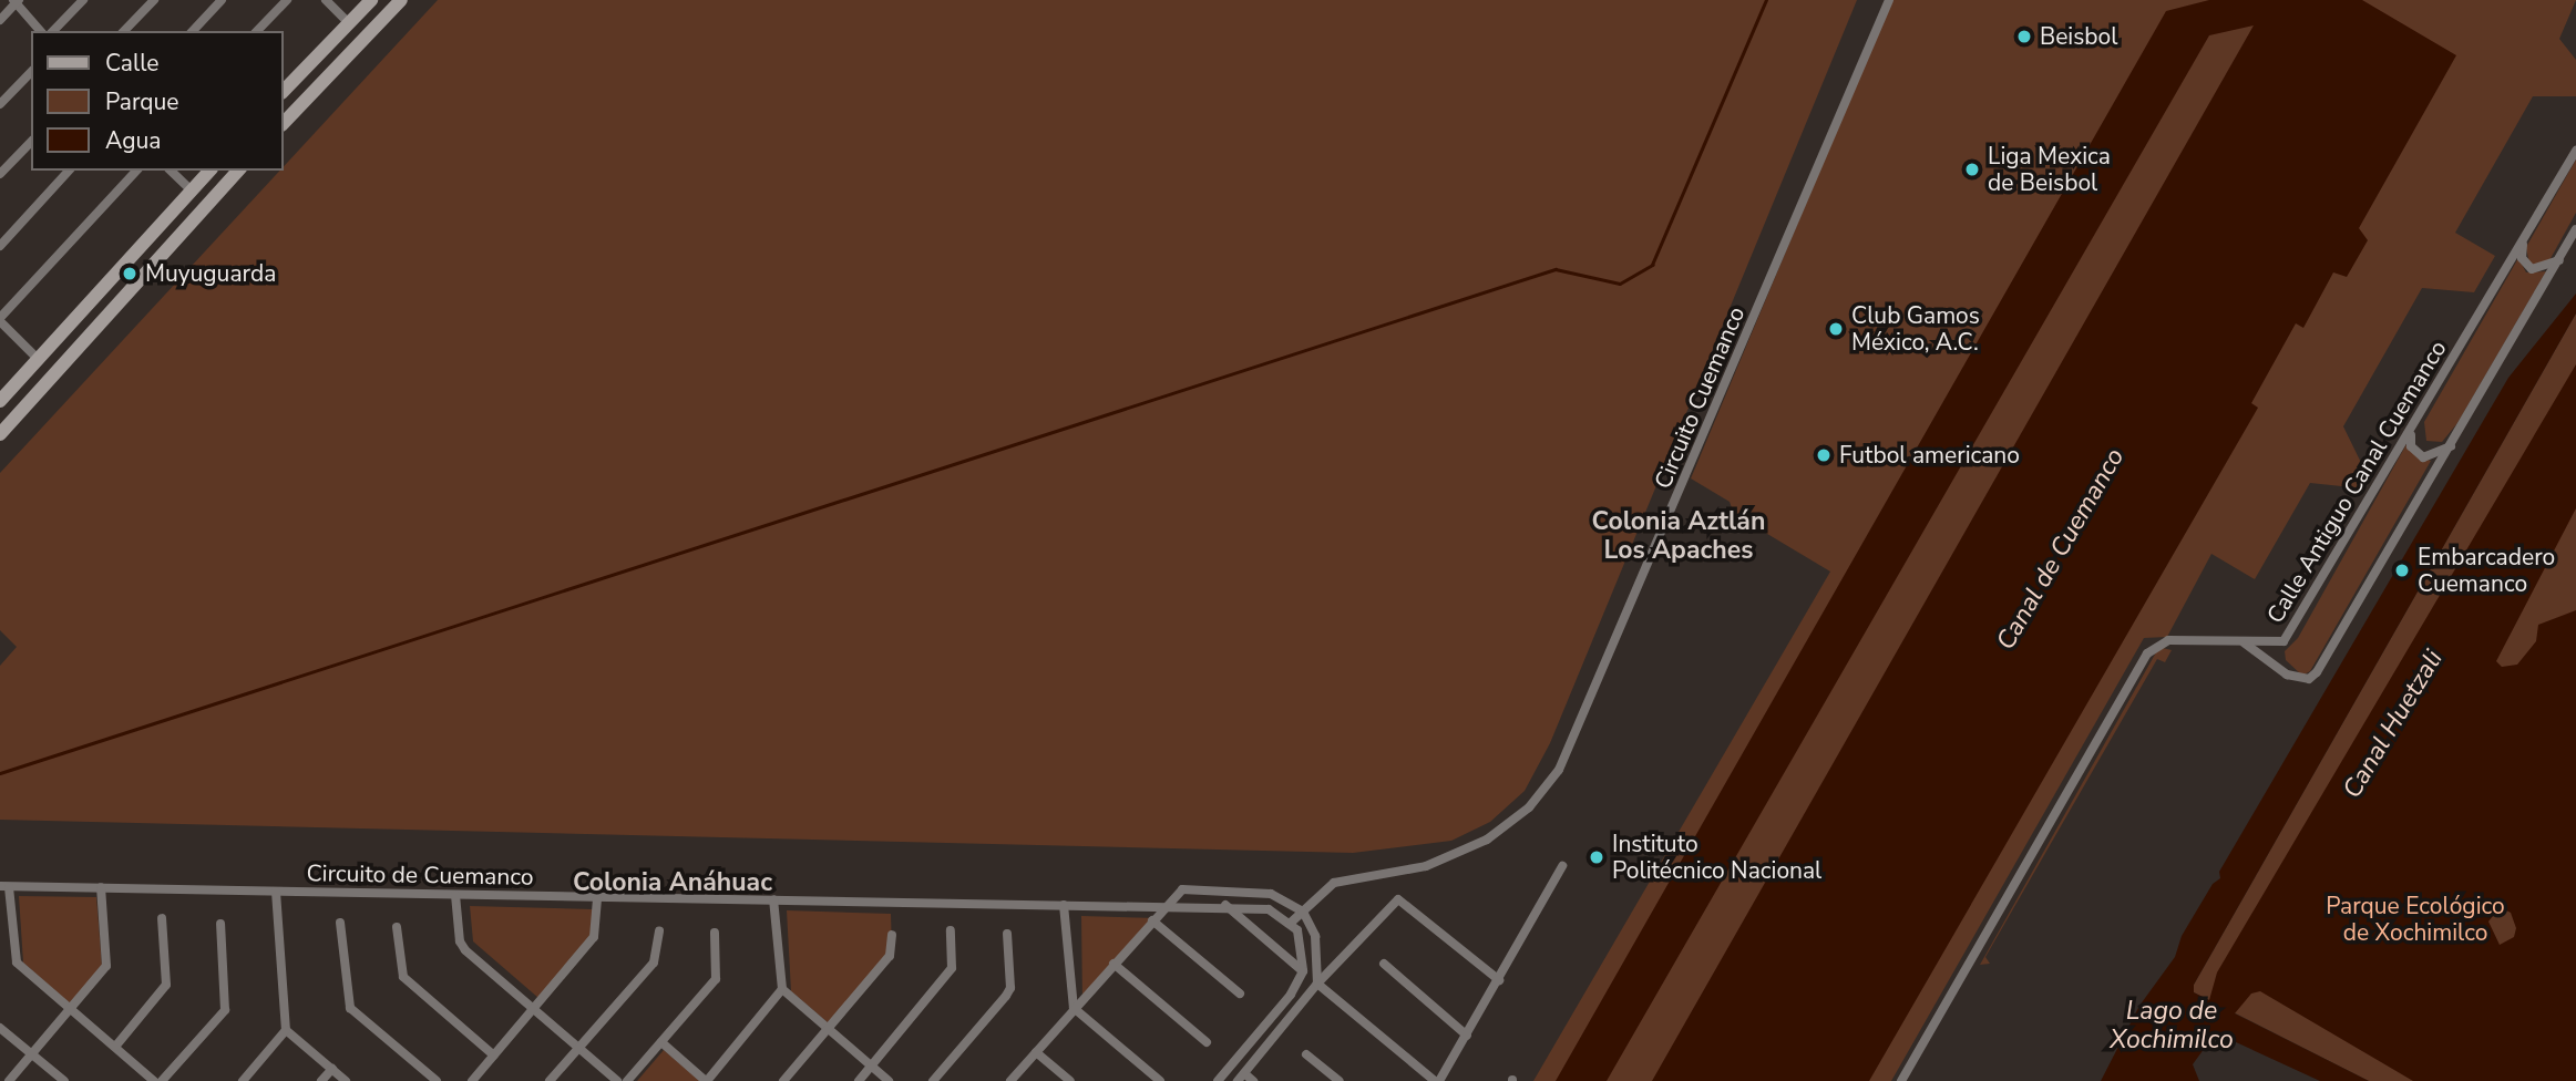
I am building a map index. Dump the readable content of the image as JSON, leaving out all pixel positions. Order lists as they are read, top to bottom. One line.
{"streets":{"street":["Circuito Cuemanco","Calle Antiguo Canal Cuemanco","Circuito de Cuemanco"]},"crossings":[["Circuito Cuemanco","Circuito de Cuemanco"]],"districts":["Colonia Aztlán Los Apaches","Colonia Anáhuac"],"water":["Canal de Cuemanco","Canal Huetzali","Lago de Xochimilco"],"parks":["Parque Ecológico de Xochimilco"],"places":["Beisbol","Liga Mexica de Beisbol","Muyuguarda","Club Gamos México, A.C.","Futbol americano","Embarcadero Cuemanco","Instituto Politécnico Nacional"],"legend":["Calle","Parque","Agua"]}
